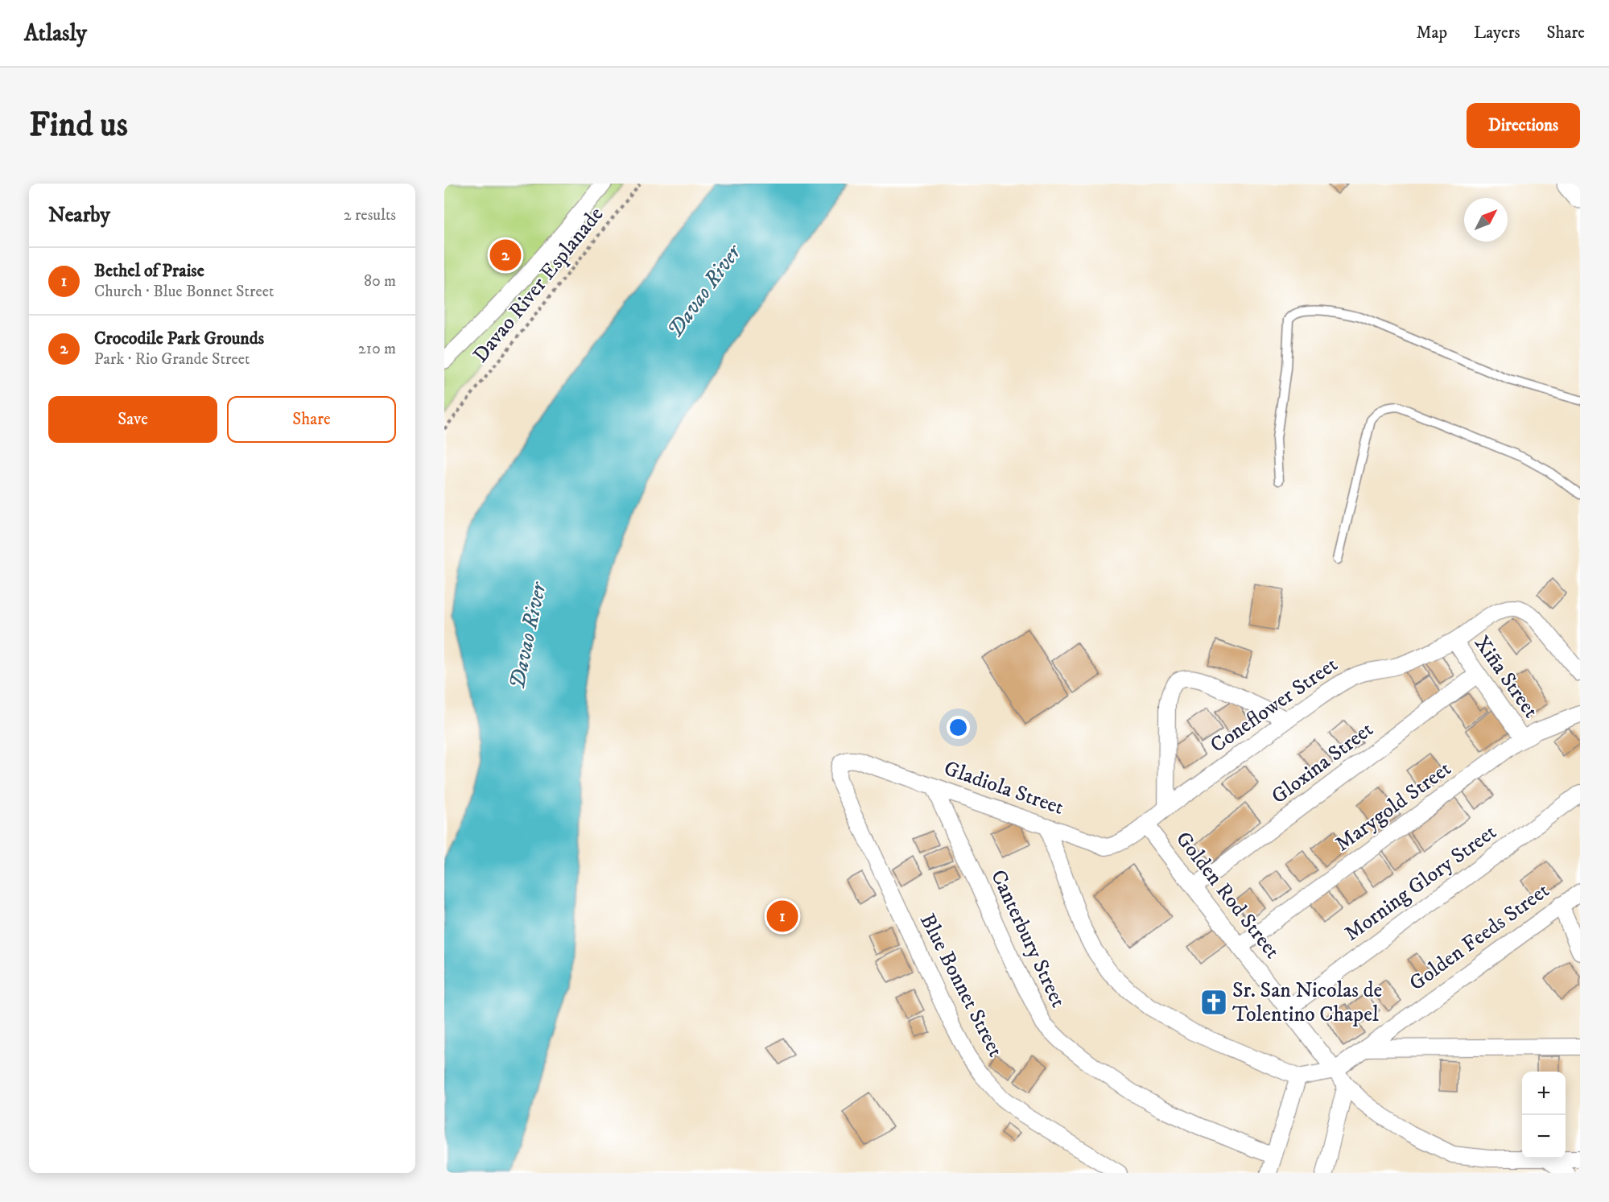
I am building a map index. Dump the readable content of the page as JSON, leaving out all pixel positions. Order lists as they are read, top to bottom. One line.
{"streets":{"street":["Xiña Street","Coneflower Street","Gloxina Street","Gladiola Street","Marygold Street","Morning Glory Street","Golden Rod Street","Golden Feeds Street","Canterbury Street","Blue Bonnet Street"],"path":["Davao River Esplanade"]},"crossings":[["Xiña Street","Coneflower Street"],["Xiña Street","Gloxina Street"],["Xiña Street","Marygold Street"],["Coneflower Street","Gladiola Street"],["Coneflower Street","Golden Rod Street"],["Gloxina Street","Golden Rod Street"],["Gladiola Street","Golden Rod Street"],["Gladiola Street","Canterbury Street"],["Gladiola Street","Blue Bonnet Street"],["Marygold Street","Golden Rod Street"],["Morning Glory Street","Golden Rod Street"],["Golden Rod Street","Golden Feeds Street"]],"water":["Davao River"],"places":{"church":["Sr. San Nicolas de Tolentino Chapel"]},"north":"top right","page":{"header":"Atlasly","nav":["Map","Layers","Share"],"buttons":["Directions",["Save","Share"]],"title":"Find us","heading":["Nearby","2 results"],"pins":["2","1"],"list":[{"mark":"1","name":"Bethel of Praise","note":"Church · Blue Bonnet Street","value":"80 m"},{"mark":"2","name":"Crocodile Park Grounds","note":"Park · Rio Grande Street","value":"210 m"}],"map_buttons":["+","−"]}}
